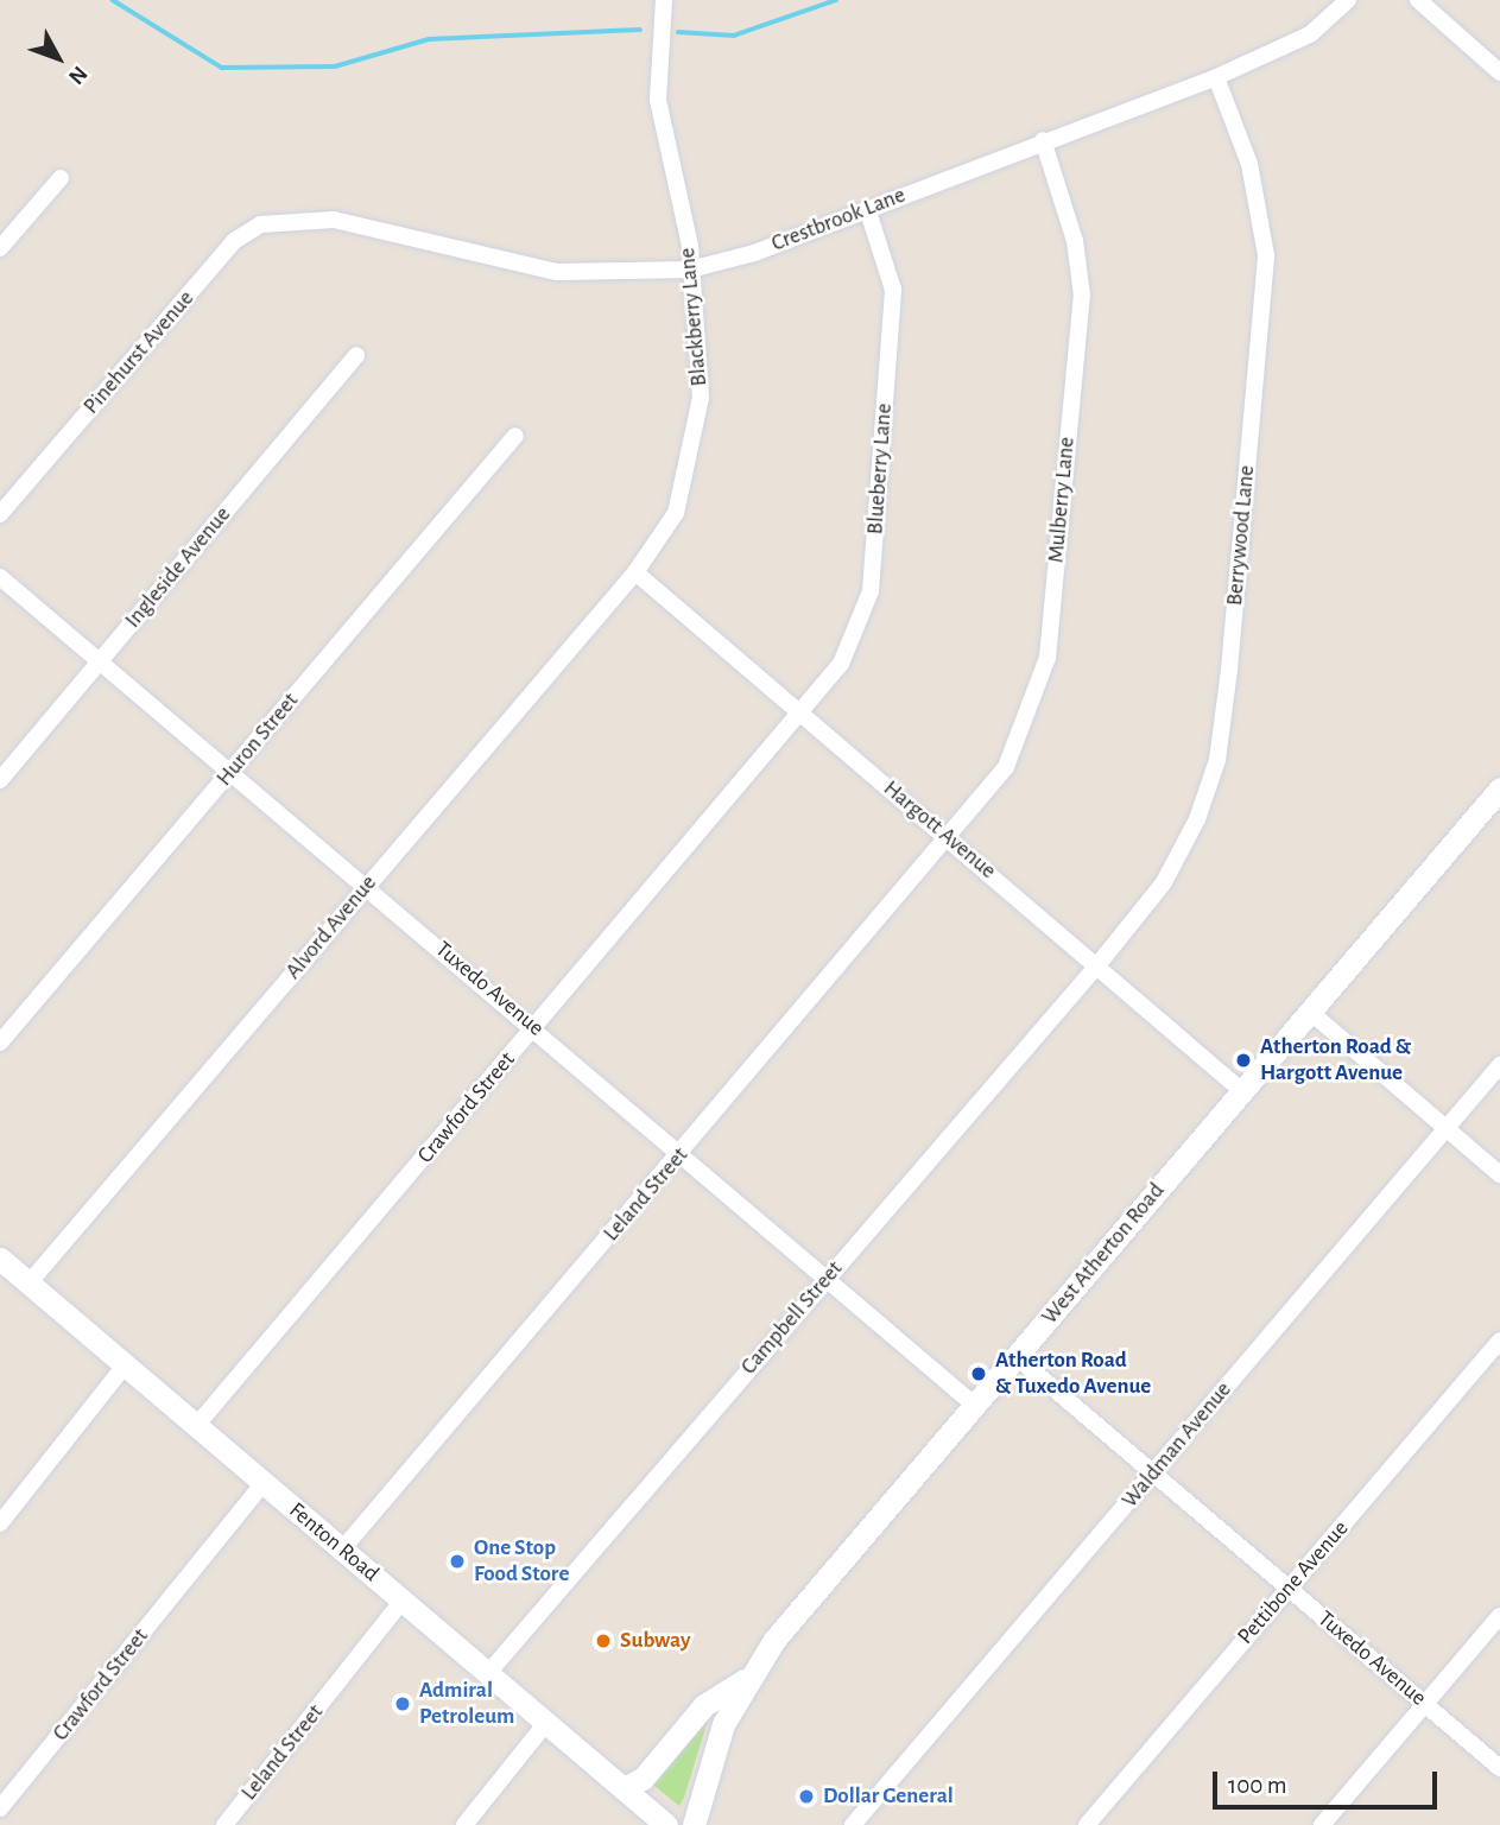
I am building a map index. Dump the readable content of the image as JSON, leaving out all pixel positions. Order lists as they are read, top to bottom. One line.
{"streets":{"street":["Crestbrook Lane","Blackberry Lane","Pinehurst Avenue","Blueberry Lane","Mulberry Lane","Berrywood Lane","Ingleside Avenue","Huron Street","Hargott Avenue","Alvord Avenue","Tuxedo Avenue","Crawford Street","Leland Street","West Atherton Road","Campbell Street","Waldman Avenue","Fenton Road","Pettibone Avenue"]},"crossings":[["Crestbrook Lane","Blackberry Lane"],["Crestbrook Lane","Pinehurst Avenue"],["Crestbrook Lane","Blueberry Lane"],["Crestbrook Lane","Mulberry Lane"],["Crestbrook Lane","Berrywood Lane"],["Blackberry Lane","Hargott Avenue"],["Blackberry Lane","Alvord Avenue"],["Blueberry Lane","Hargott Avenue"],["Blueberry Lane","Crawford Street"],["Mulberry Lane","Hargott Avenue"],["Mulberry Lane","Leland Street"],["Berrywood Lane","Hargott Avenue"],["Berrywood Lane","Campbell Street"],["Ingleside Avenue","Tuxedo Avenue"],["Huron Street","Tuxedo Avenue"],["Hargott Avenue","Alvord Avenue"],["Hargott Avenue","Crawford Street"],["Hargott Avenue","Leland Street"],["Hargott Avenue","West Atherton Road"],["Hargott Avenue","Campbell Street"],["Alvord Avenue","Tuxedo Avenue"],["Alvord Avenue","Fenton Road"],["Tuxedo Avenue","Crawford Street"],["Tuxedo Avenue","Leland Street"],["Tuxedo Avenue","West Atherton Road"],["Tuxedo Avenue","Campbell Street"],["Tuxedo Avenue","Waldman Avenue"],["Tuxedo Avenue","Pettibone Avenue"],["Crawford Street","Fenton Road"],["Leland Street","Fenton Road"],["Campbell Street","Fenton Road"]],"places":["Atherton Road & Hargott Avenue","Atherton Road & Tuxedo Avenue","One Stop Food Store","Subway","Admiral Petroleum","Dollar General"],"scale_bar":"100 m","north":"bottom right"}
